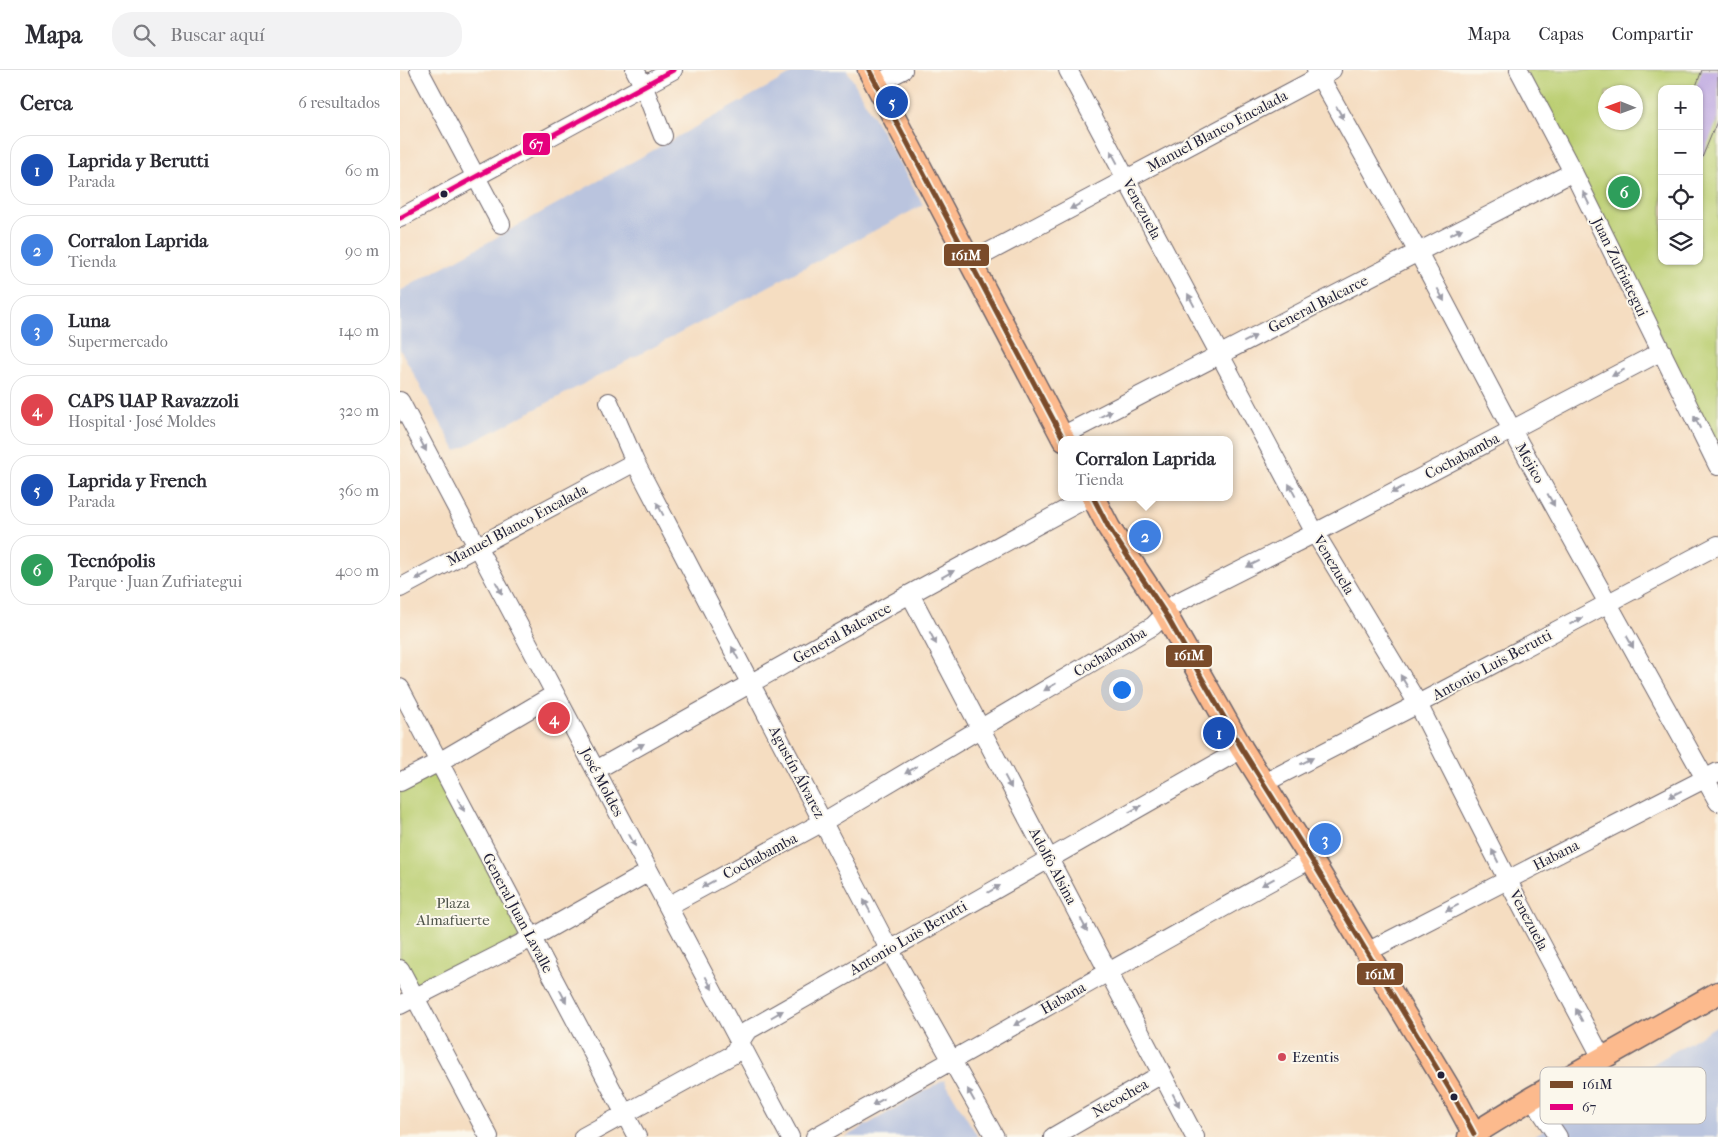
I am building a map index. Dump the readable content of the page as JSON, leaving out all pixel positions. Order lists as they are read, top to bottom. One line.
{"streets":{"street":["Manuel Blanco Encalada","Venezuela","Juan Zufriategui","General Balcarce","Cochabamba","Mejico","Antonio Luis Berutti","Agustín Álvarez","José Moldes","Habana","Adolfo Alsina","General Juan Lavalle","Necochea"]},"crossings":[["Manuel Blanco Encalada","Venezuela"],["Manuel Blanco Encalada","Mejico"],["Manuel Blanco Encalada","Agustín Álvarez"],["Manuel Blanco Encalada","José Moldes"],["Venezuela","General Balcarce"],["Venezuela","Cochabamba"],["Venezuela","Antonio Luis Berutti"],["Venezuela","Habana"],["Juan Zufriategui","General Balcarce"],["Juan Zufriategui","Cochabamba"],["General Balcarce","Mejico"],["General Balcarce","Agustín Álvarez"],["General Balcarce","José Moldes"],["General Balcarce","Adolfo Alsina"],["Cochabamba","Mejico"],["Cochabamba","Agustín Álvarez"],["Cochabamba","José Moldes"],["Cochabamba","Adolfo Alsina"],["Mejico","Antonio Luis Berutti"],["Mejico","Habana"],["Antonio Luis Berutti","Agustín Álvarez"],["Antonio Luis Berutti","José Moldes"],["Antonio Luis Berutti","Adolfo Alsina"],["Antonio Luis Berutti","General Juan Lavalle"],["Agustín Álvarez","Habana"],["Habana","Adolfo Alsina"],["Adolfo Alsina","Necochea"]],"one_way":["Manuel Blanco Encalada","Venezuela","Juan Zufriategui","General Balcarce","Cochabamba","Mejico","Antonio Luis Berutti","Agustín Álvarez","José Moldes","Habana","Adolfo Alsina"],"parks":["Plaza Almafuerte"],"places":["Ezentis"],"lines":["transit line 161M","transit line 67"],"legend":["161M","67"],"north":"left","page":{"header":"Mapa","search":"Buscar aquí","nav":["Mapa","Capas","Compartir"],"heading":["Cerca","6 resultados"],"pins":["5","6","2","4","1","3"],"map_buttons":["+","−"],"list":[{"mark":"1","name":"Laprida y Berutti","note":"Parada","value":"60 m"},{"mark":"2","name":"Corralon Laprida","note":"Tienda","value":"90 m"},{"mark":"3","name":"Luna","note":"Supermercado","value":"140 m"},{"mark":"4","name":"CAPS UAP Ravazzoli","note":"Hospital · José Moldes","value":"320 m"},{"mark":"5","name":"Laprida y French","note":"Parada","value":"360 m"},{"mark":"6","name":"Tecnópolis","note":"Parque · Juan Zufriategui","value":"400 m"}],"popup":["Corralon Laprida","Tienda"]}}
